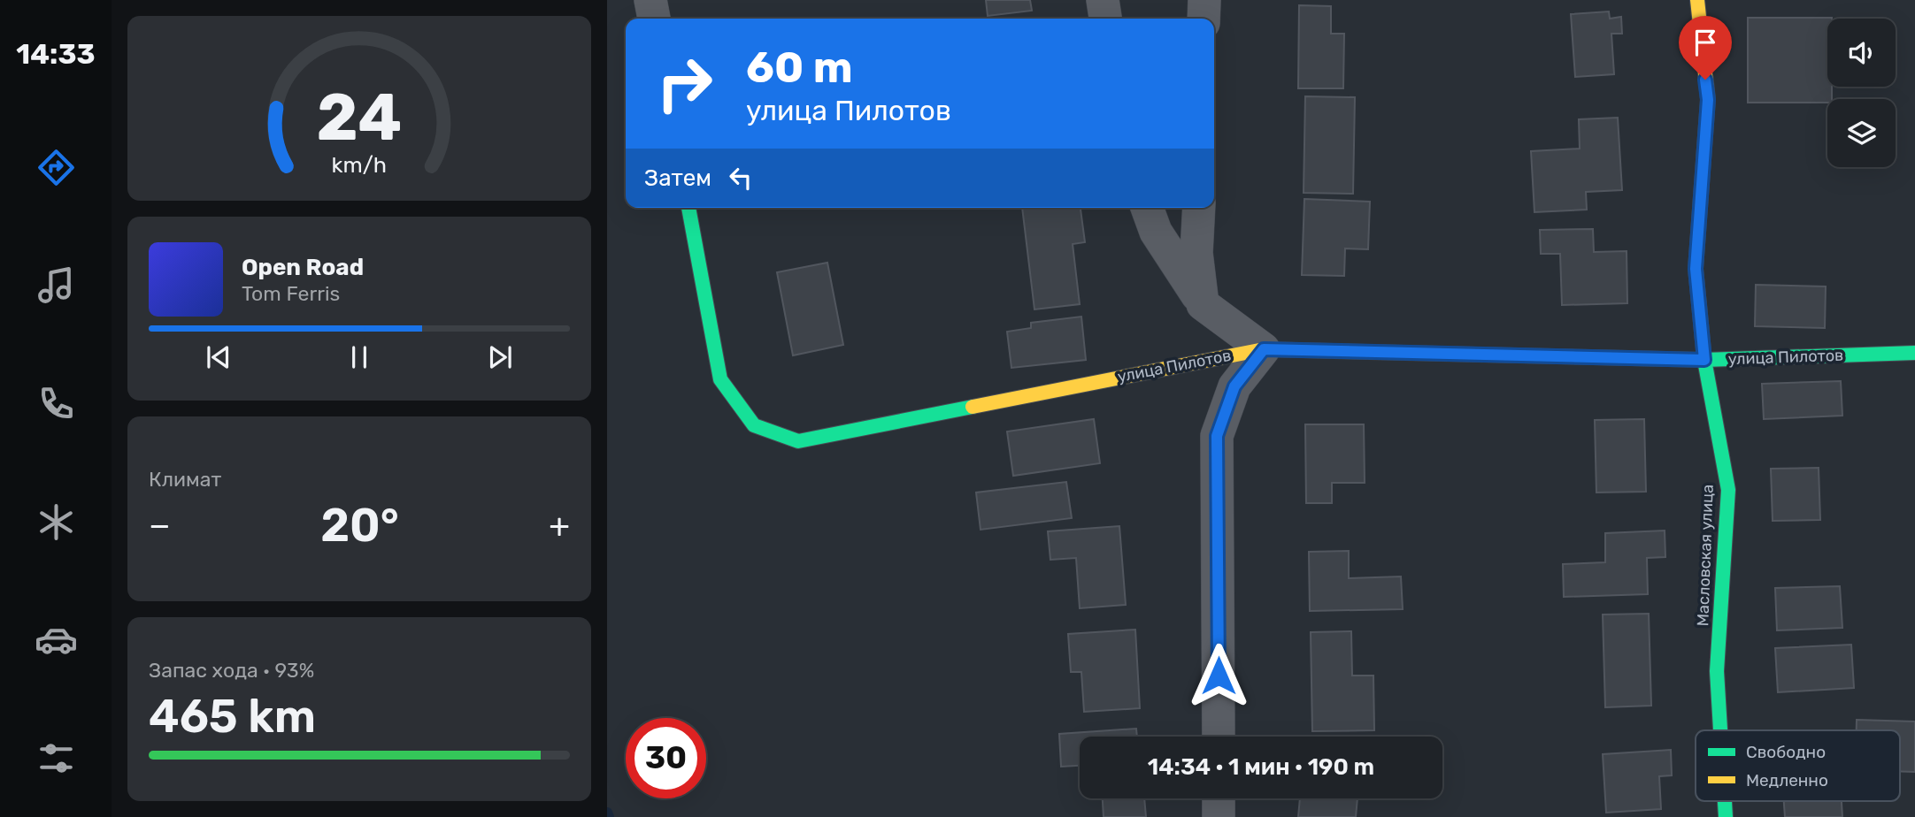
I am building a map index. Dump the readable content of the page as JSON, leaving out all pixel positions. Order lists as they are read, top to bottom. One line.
{"streets":{"street":["улица Пилотов","Масловская улица"]},"crossings":[["улица Пилотов","Масловская улица"]],"legend":["Свободно","Медленно"],"page":{"tabs":"14:33","turn":["60 m","улица Пилотов"],"then":"Затем","song":["Open Road","Tom Ferris"],"tile":["Климат",["Запас хода · 93%","465 km"]],"heat":["−","20°","+"],"limit":"30","trip":"14:34 · 1 мин · 190 m","gauge":["24","km/h"]}}
